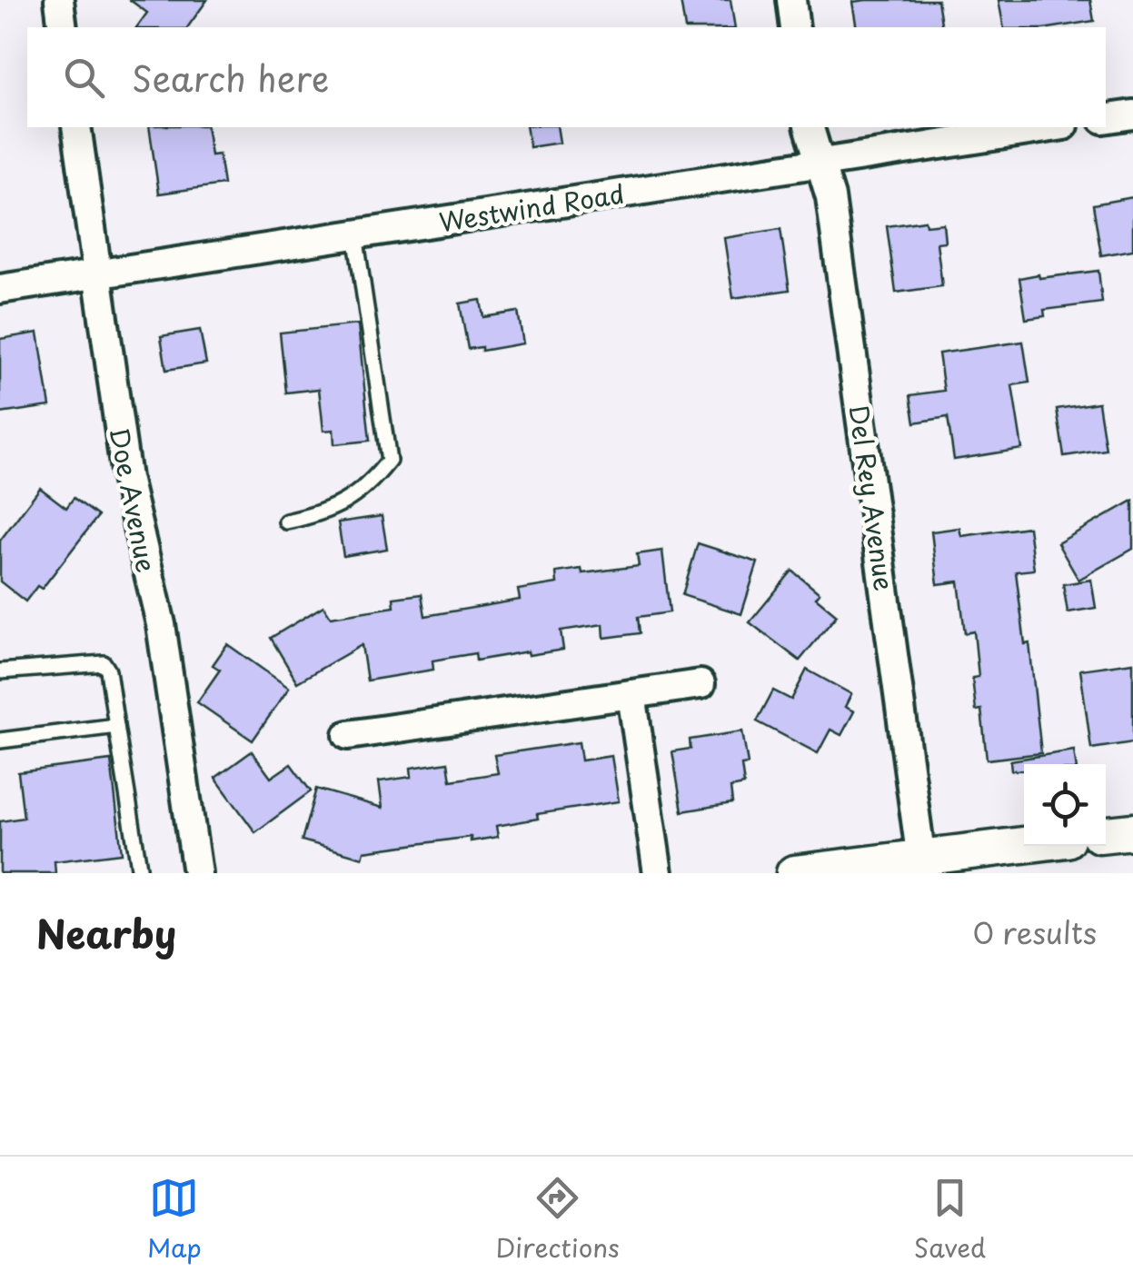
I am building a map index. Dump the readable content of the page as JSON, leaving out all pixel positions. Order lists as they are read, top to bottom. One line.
{"streets":{"street":["Westwind Road","Del Rey Avenue","Doe Avenue"]},"crossings":[["Westwind Road","Del Rey Avenue"],["Westwind Road","Doe Avenue"]],"page":{"search":"Search here","heading":["Nearby","0 results"],"nav":["Map","Directions","Saved"]}}
